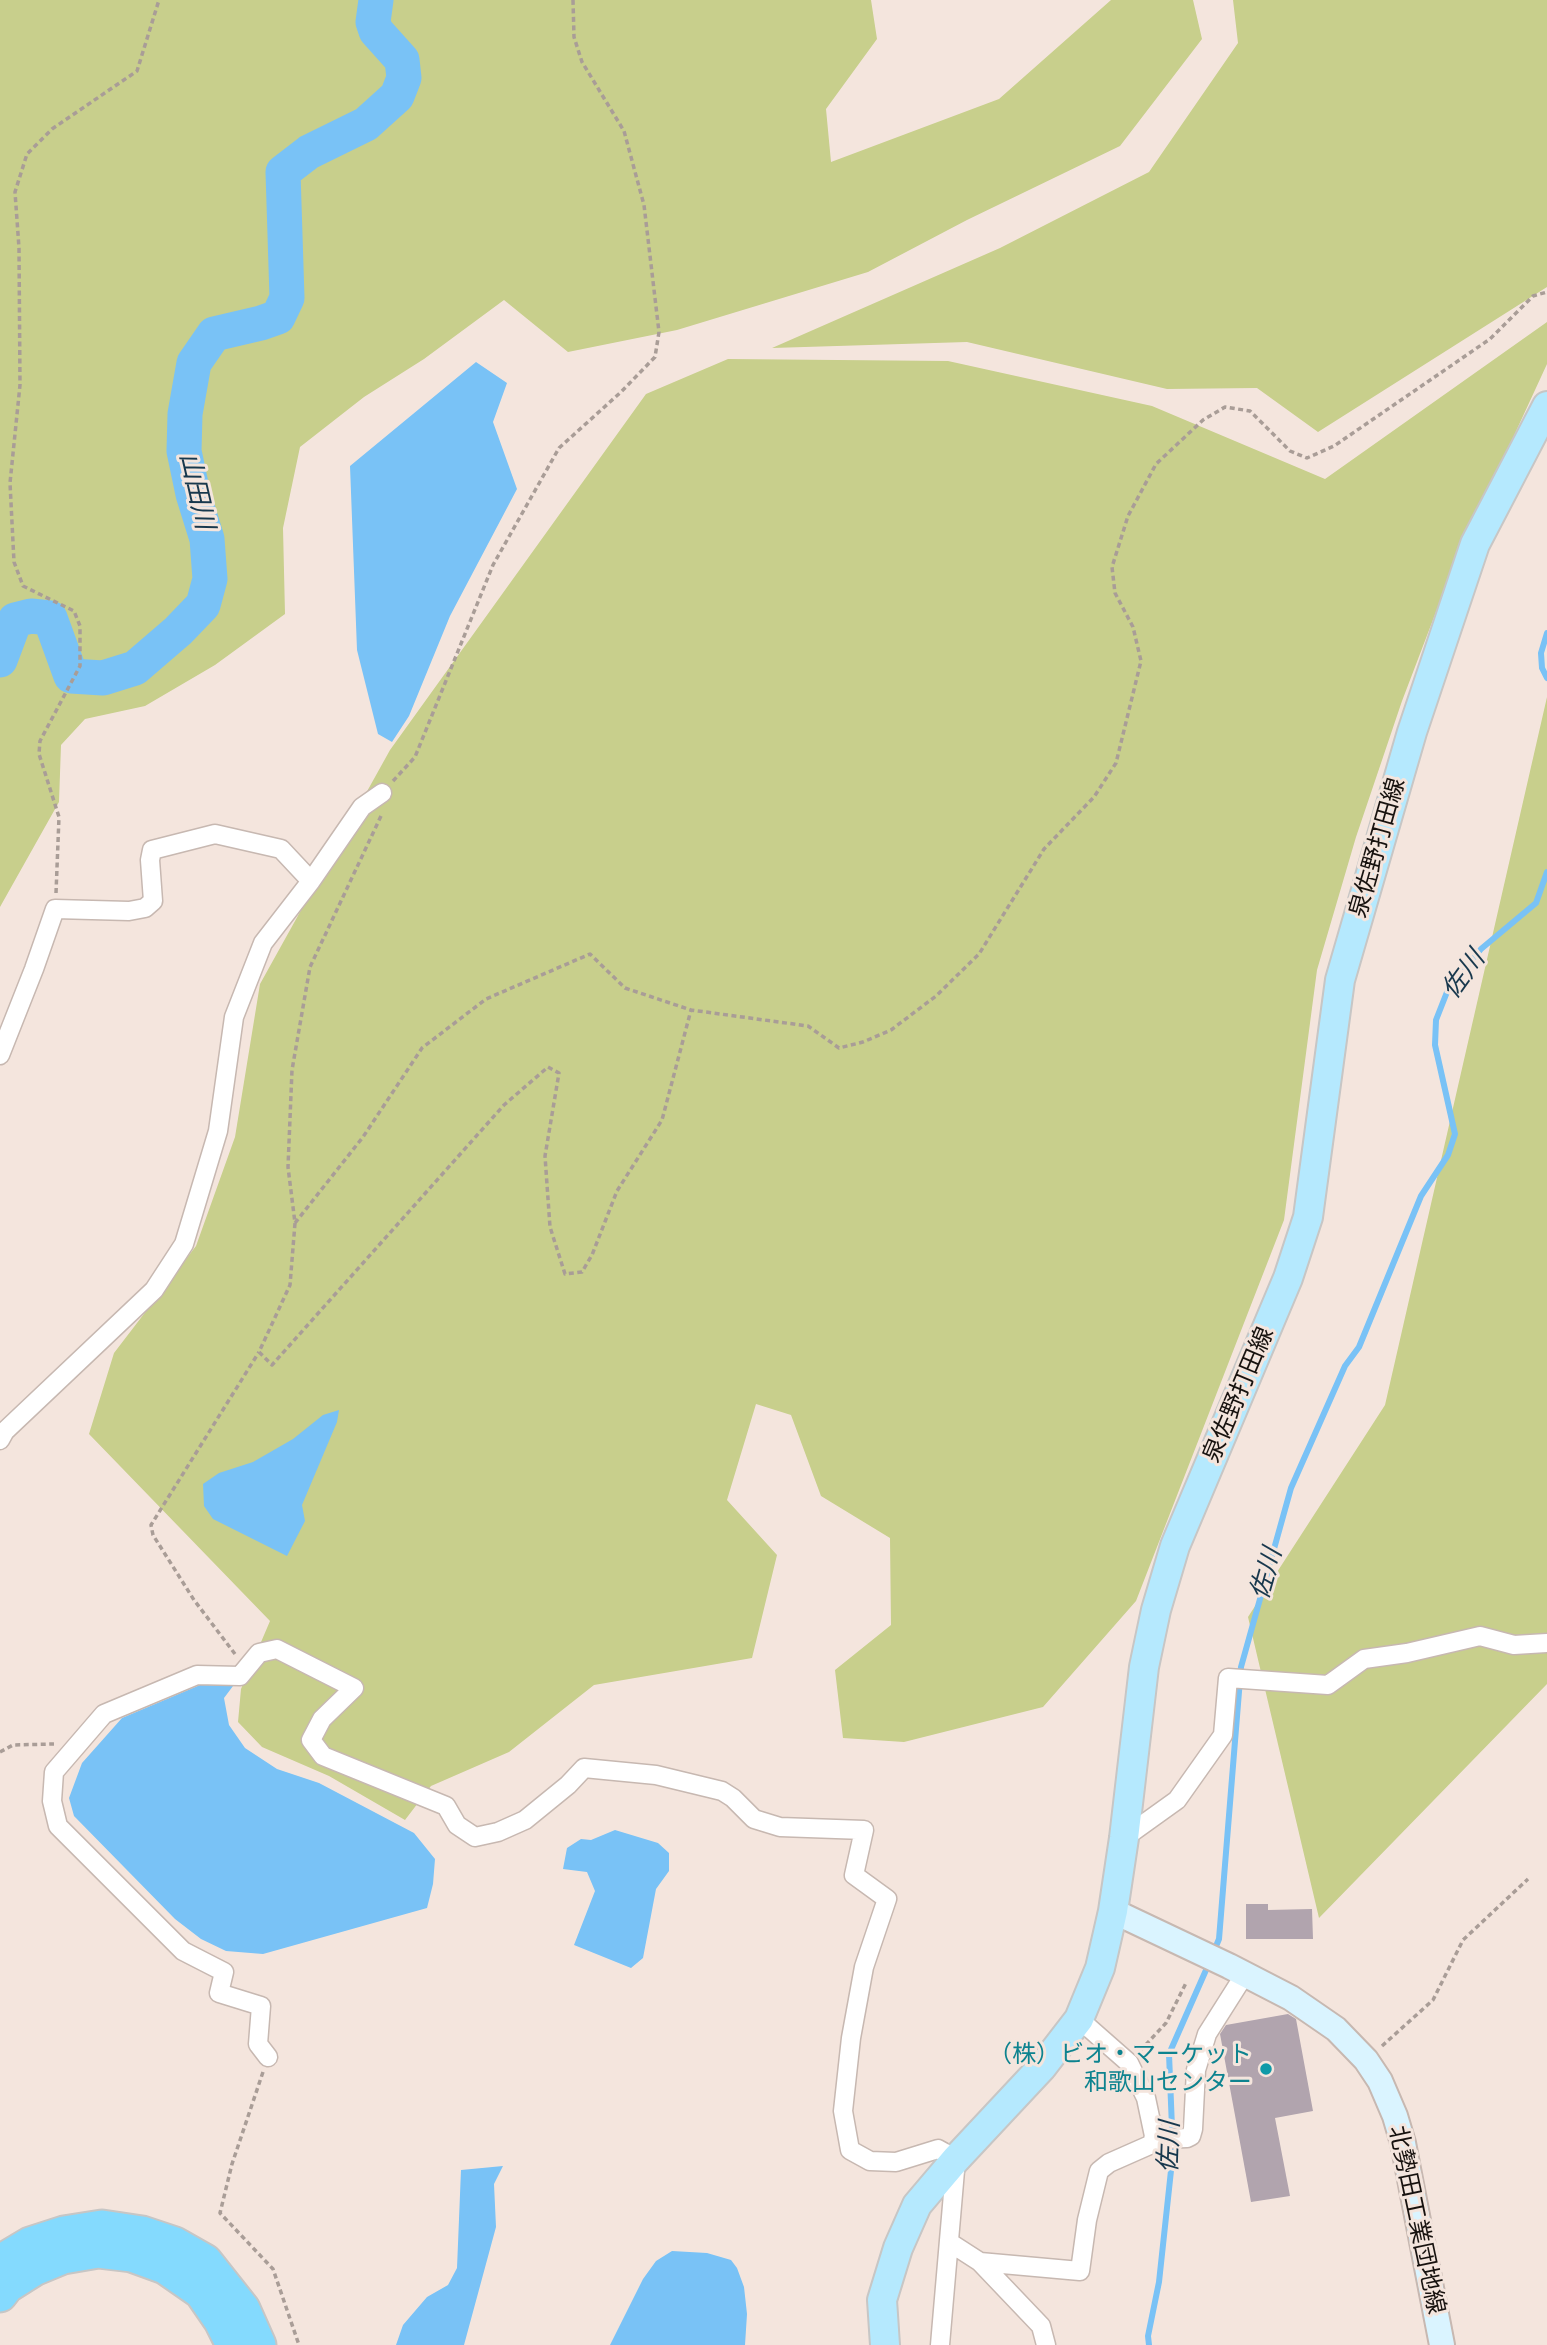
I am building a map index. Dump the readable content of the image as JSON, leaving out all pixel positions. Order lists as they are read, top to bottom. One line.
{"streets":{"main road":["泉佐野打田線"],"street":["北勢田工業団地線"]},"crossings":[["泉佐野打田線","北勢田工業団地線"]],"water":["山田川","佐川"],"places":["（株）ビオ・マーケット 和歌山センター"]}
